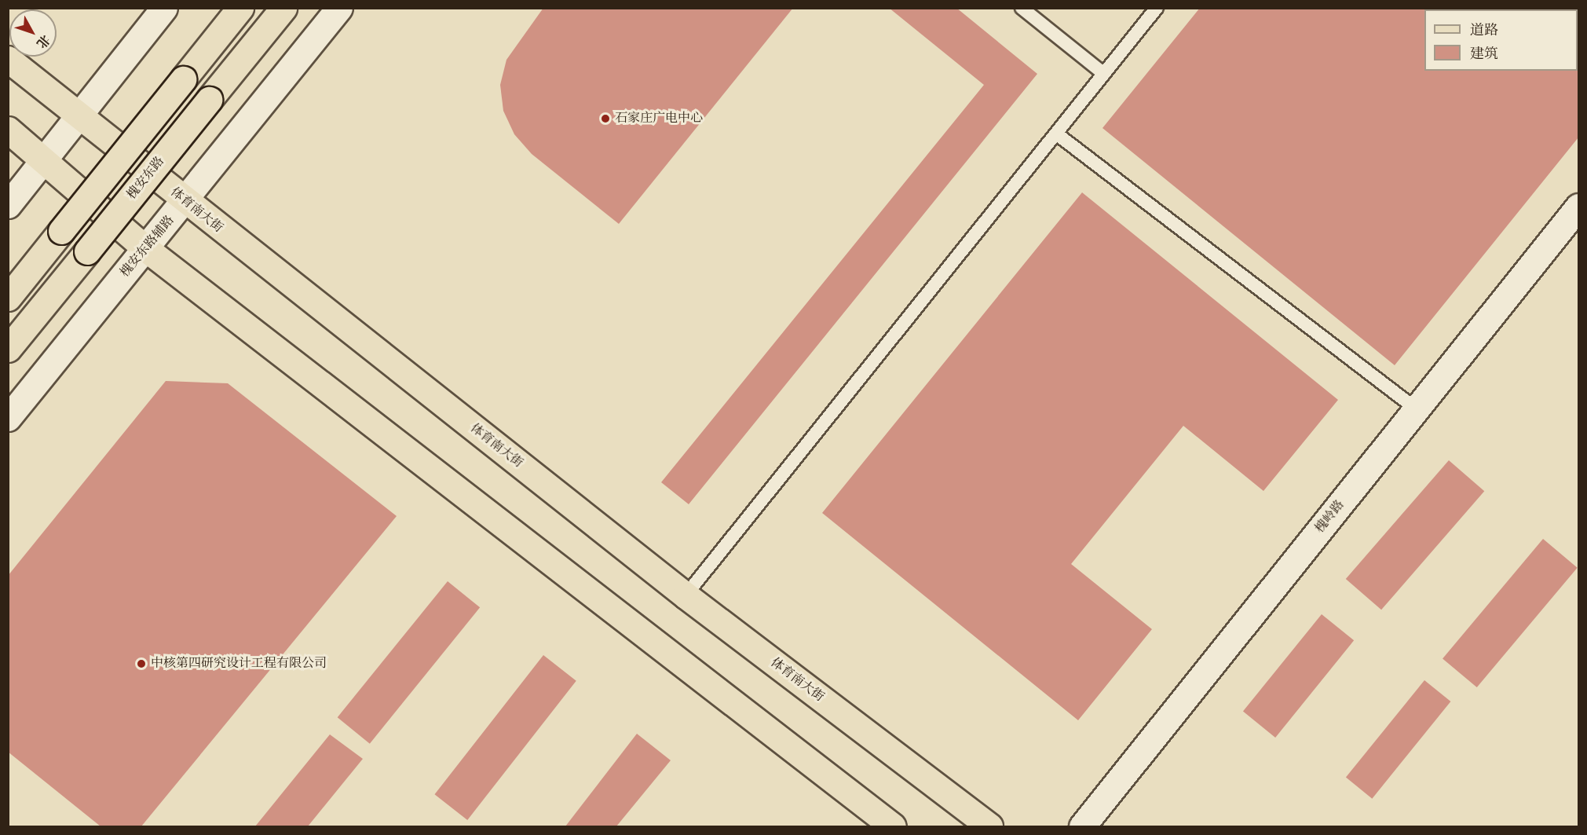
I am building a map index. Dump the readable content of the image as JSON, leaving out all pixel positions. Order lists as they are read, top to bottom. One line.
{"streets":{"main road":["槐安东路","体育南大街","槐安东路辅路","槐岭路"]},"crossings":[["体育南大街","槐安东路辅路"]],"places":["石家庄广电中心","中核第四研究设计工程有限公司"],"legend":["道路","建筑"],"north":"bottom right"}
